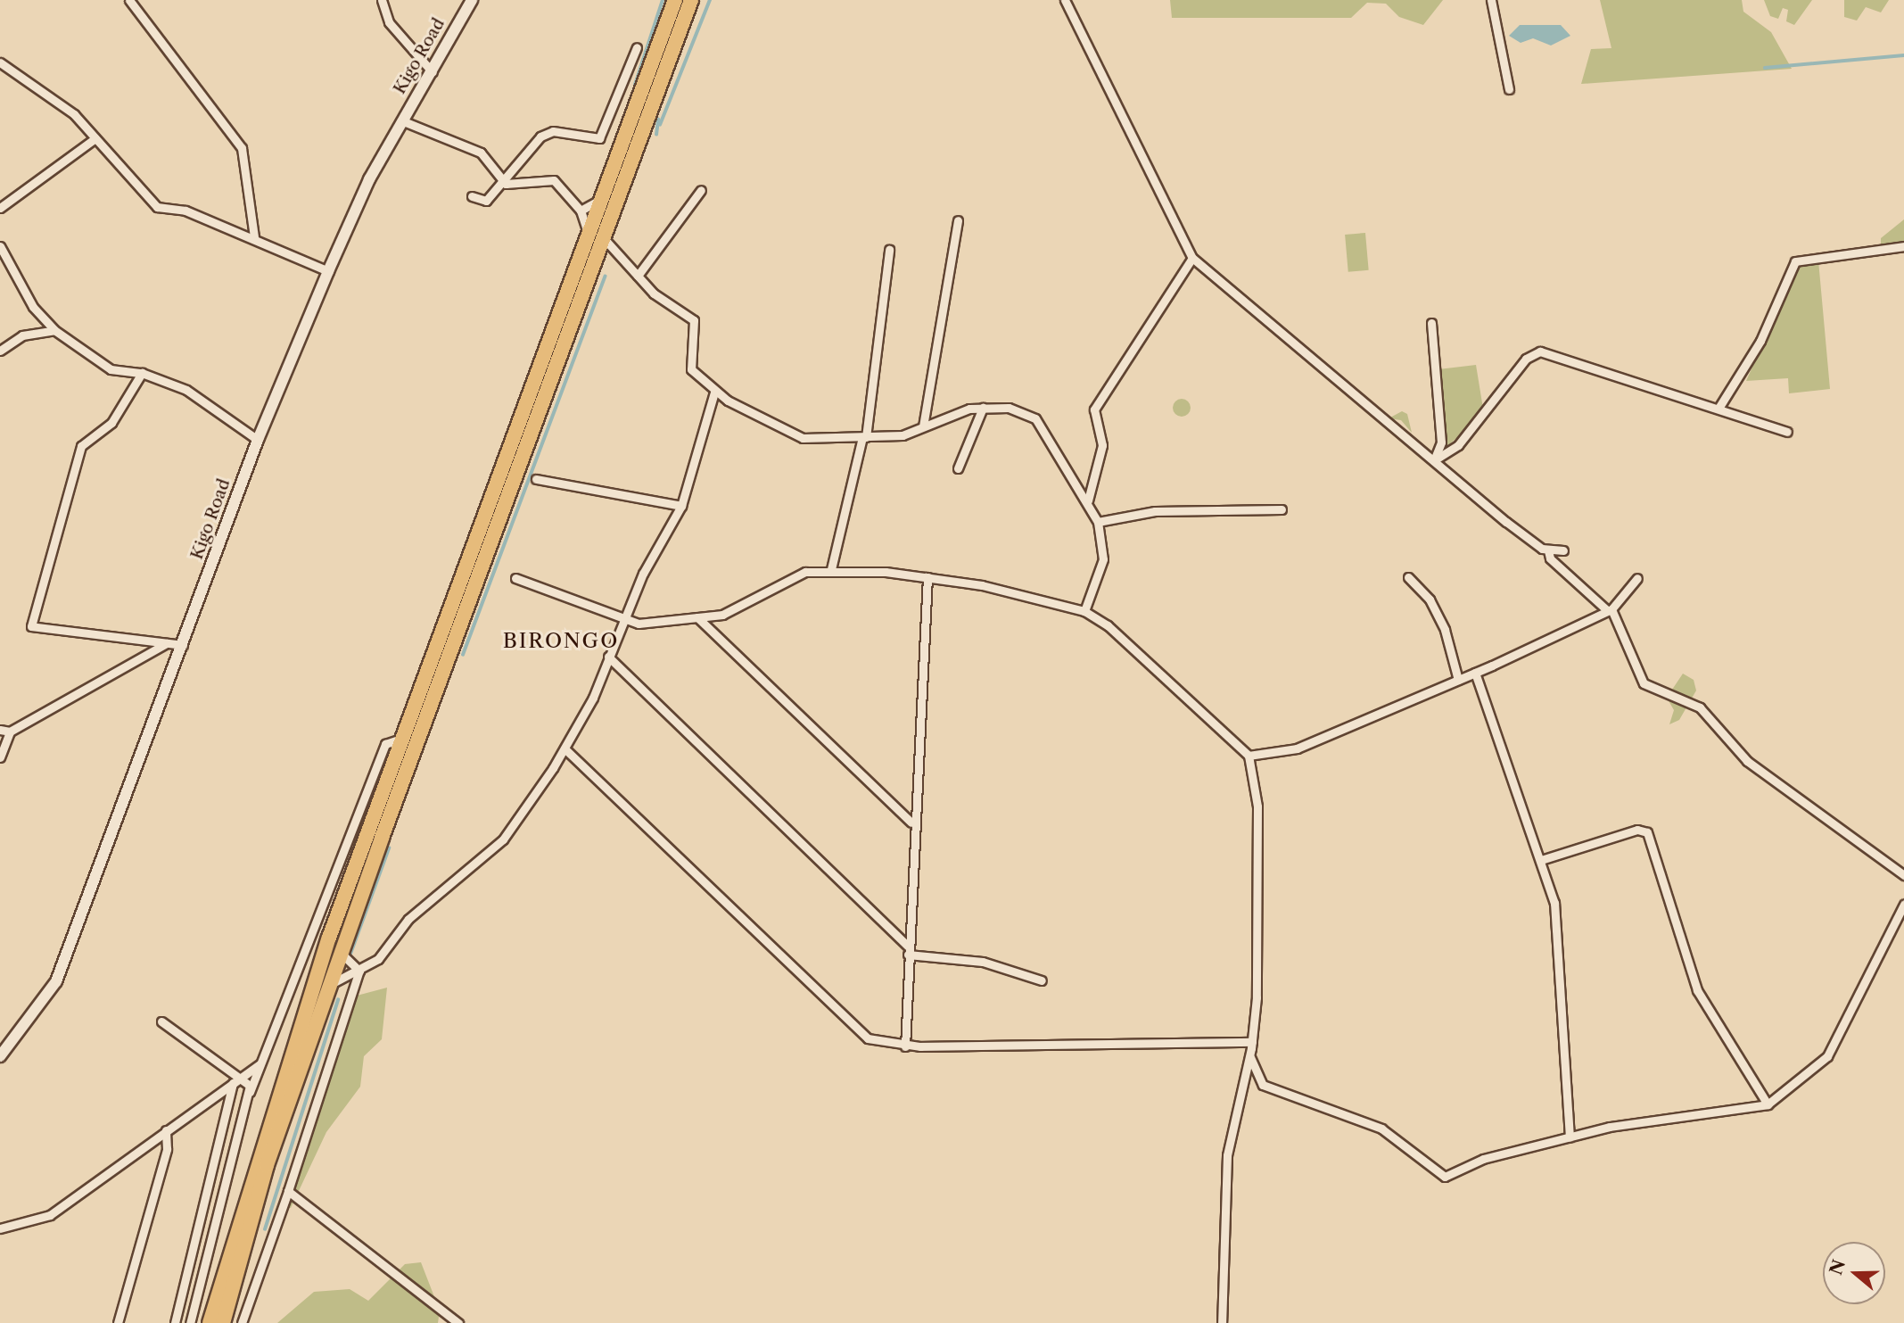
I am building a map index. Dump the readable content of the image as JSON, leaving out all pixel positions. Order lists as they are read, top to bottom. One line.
{"streets":{"street":["Kigo Road"]},"districts":["BIRONGO"],"north":"left"}
